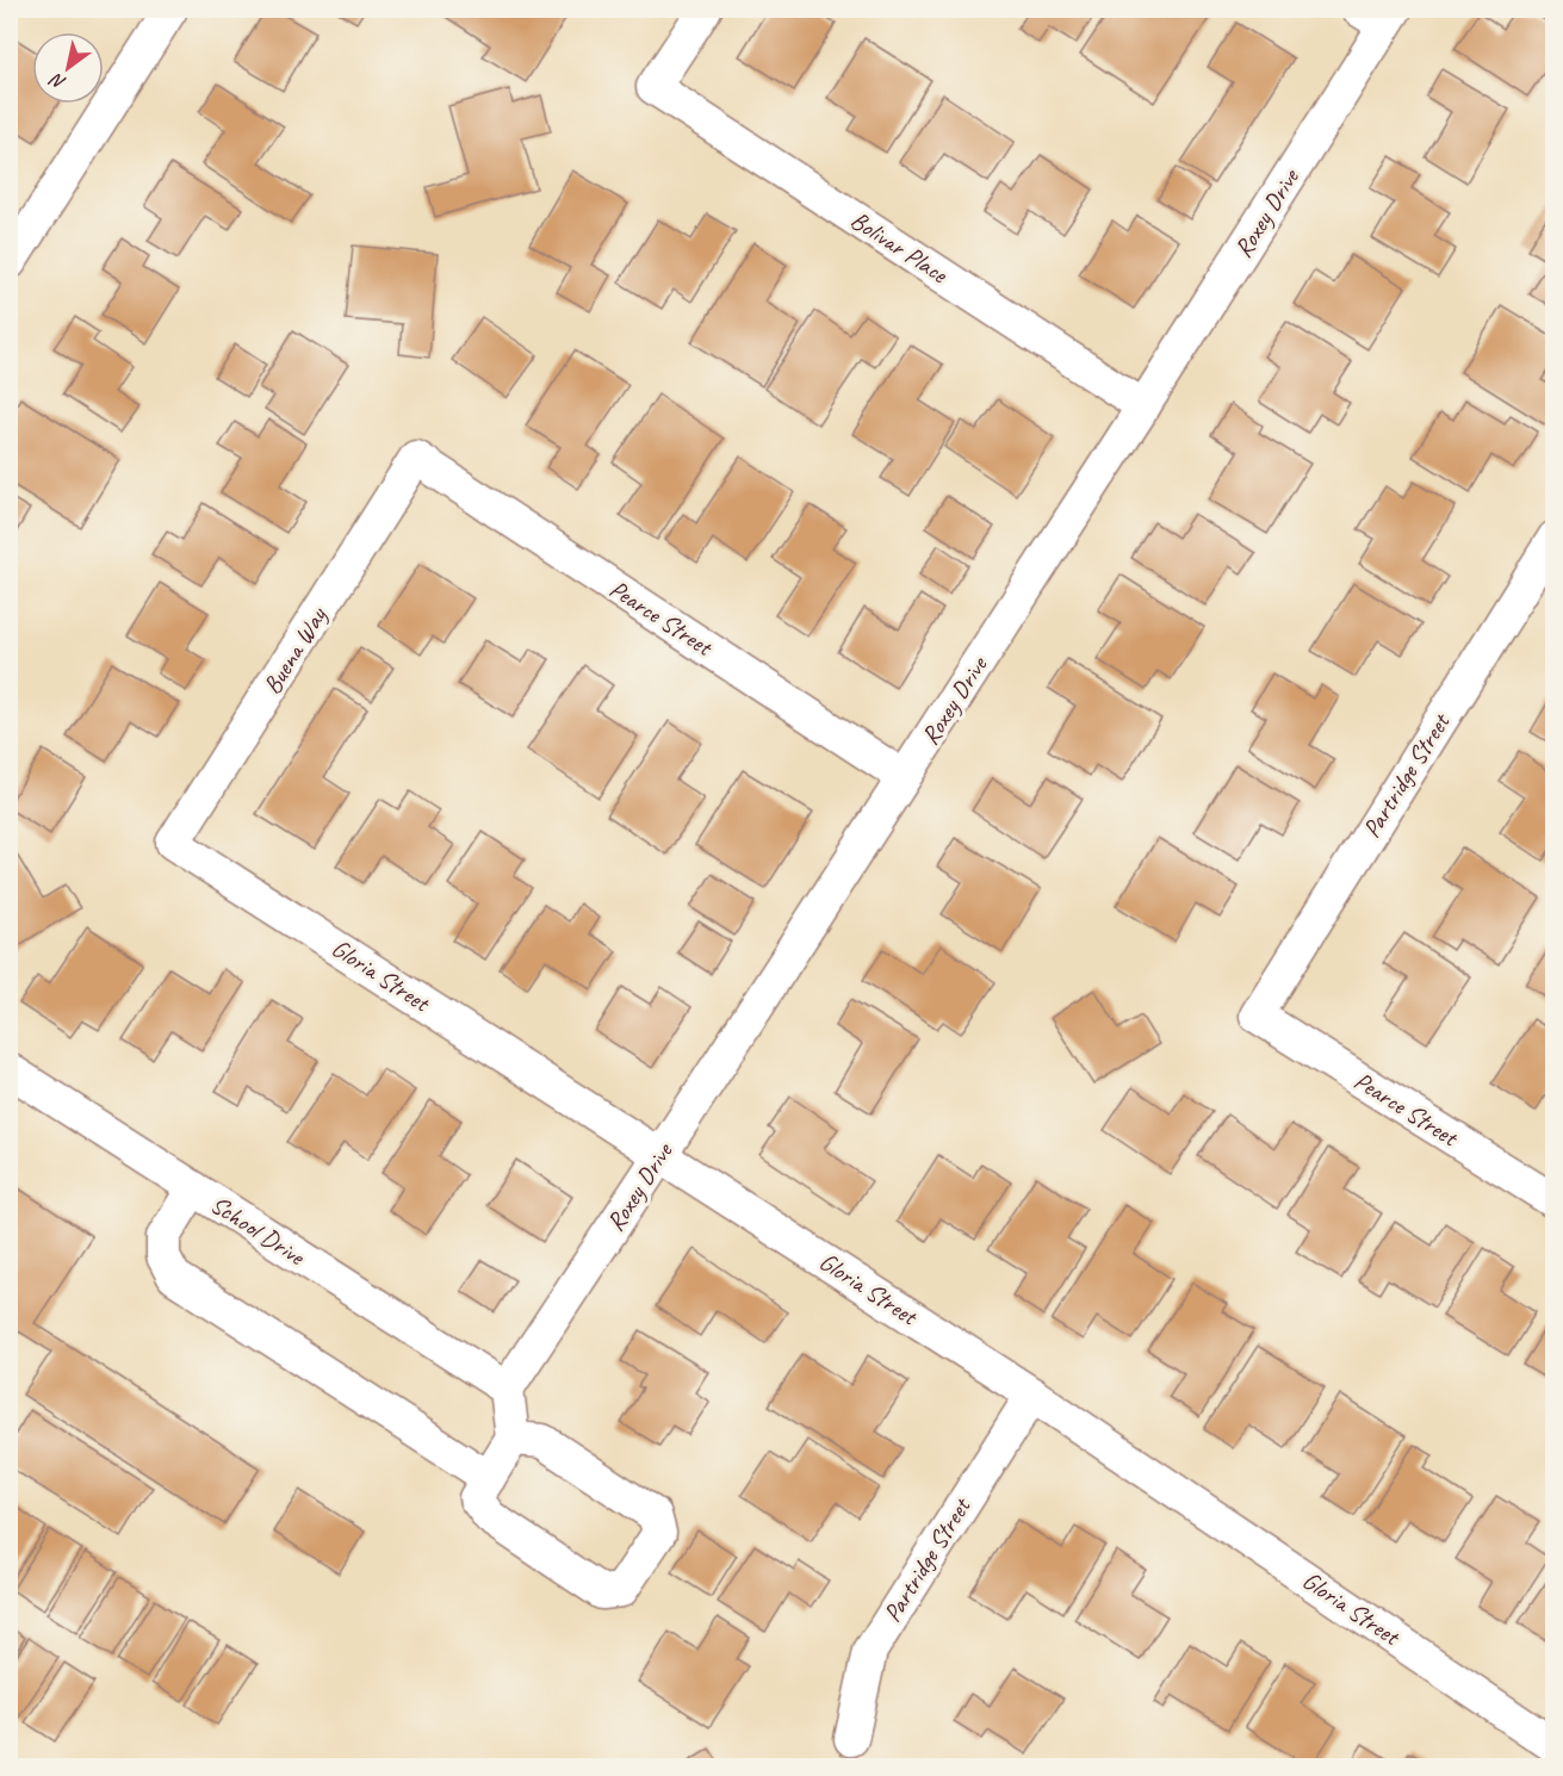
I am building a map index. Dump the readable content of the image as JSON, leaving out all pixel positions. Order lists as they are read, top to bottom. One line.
{"streets":{"street":["Roxey Drive","Bolivar Place","Pearce Street","Buena Way","Partridge Street","Gloria Street","School Drive"]},"crossings":[["Roxey Drive","Bolivar Place"],["Roxey Drive","Pearce Street"],["Roxey Drive","Gloria Street"],["Roxey Drive","School Drive"],["Pearce Street","Buena Way"],["Pearce Street","Partridge Street"],["Buena Way","Gloria Street"],["Partridge Street","Gloria Street"]],"north":"bottom left"}
